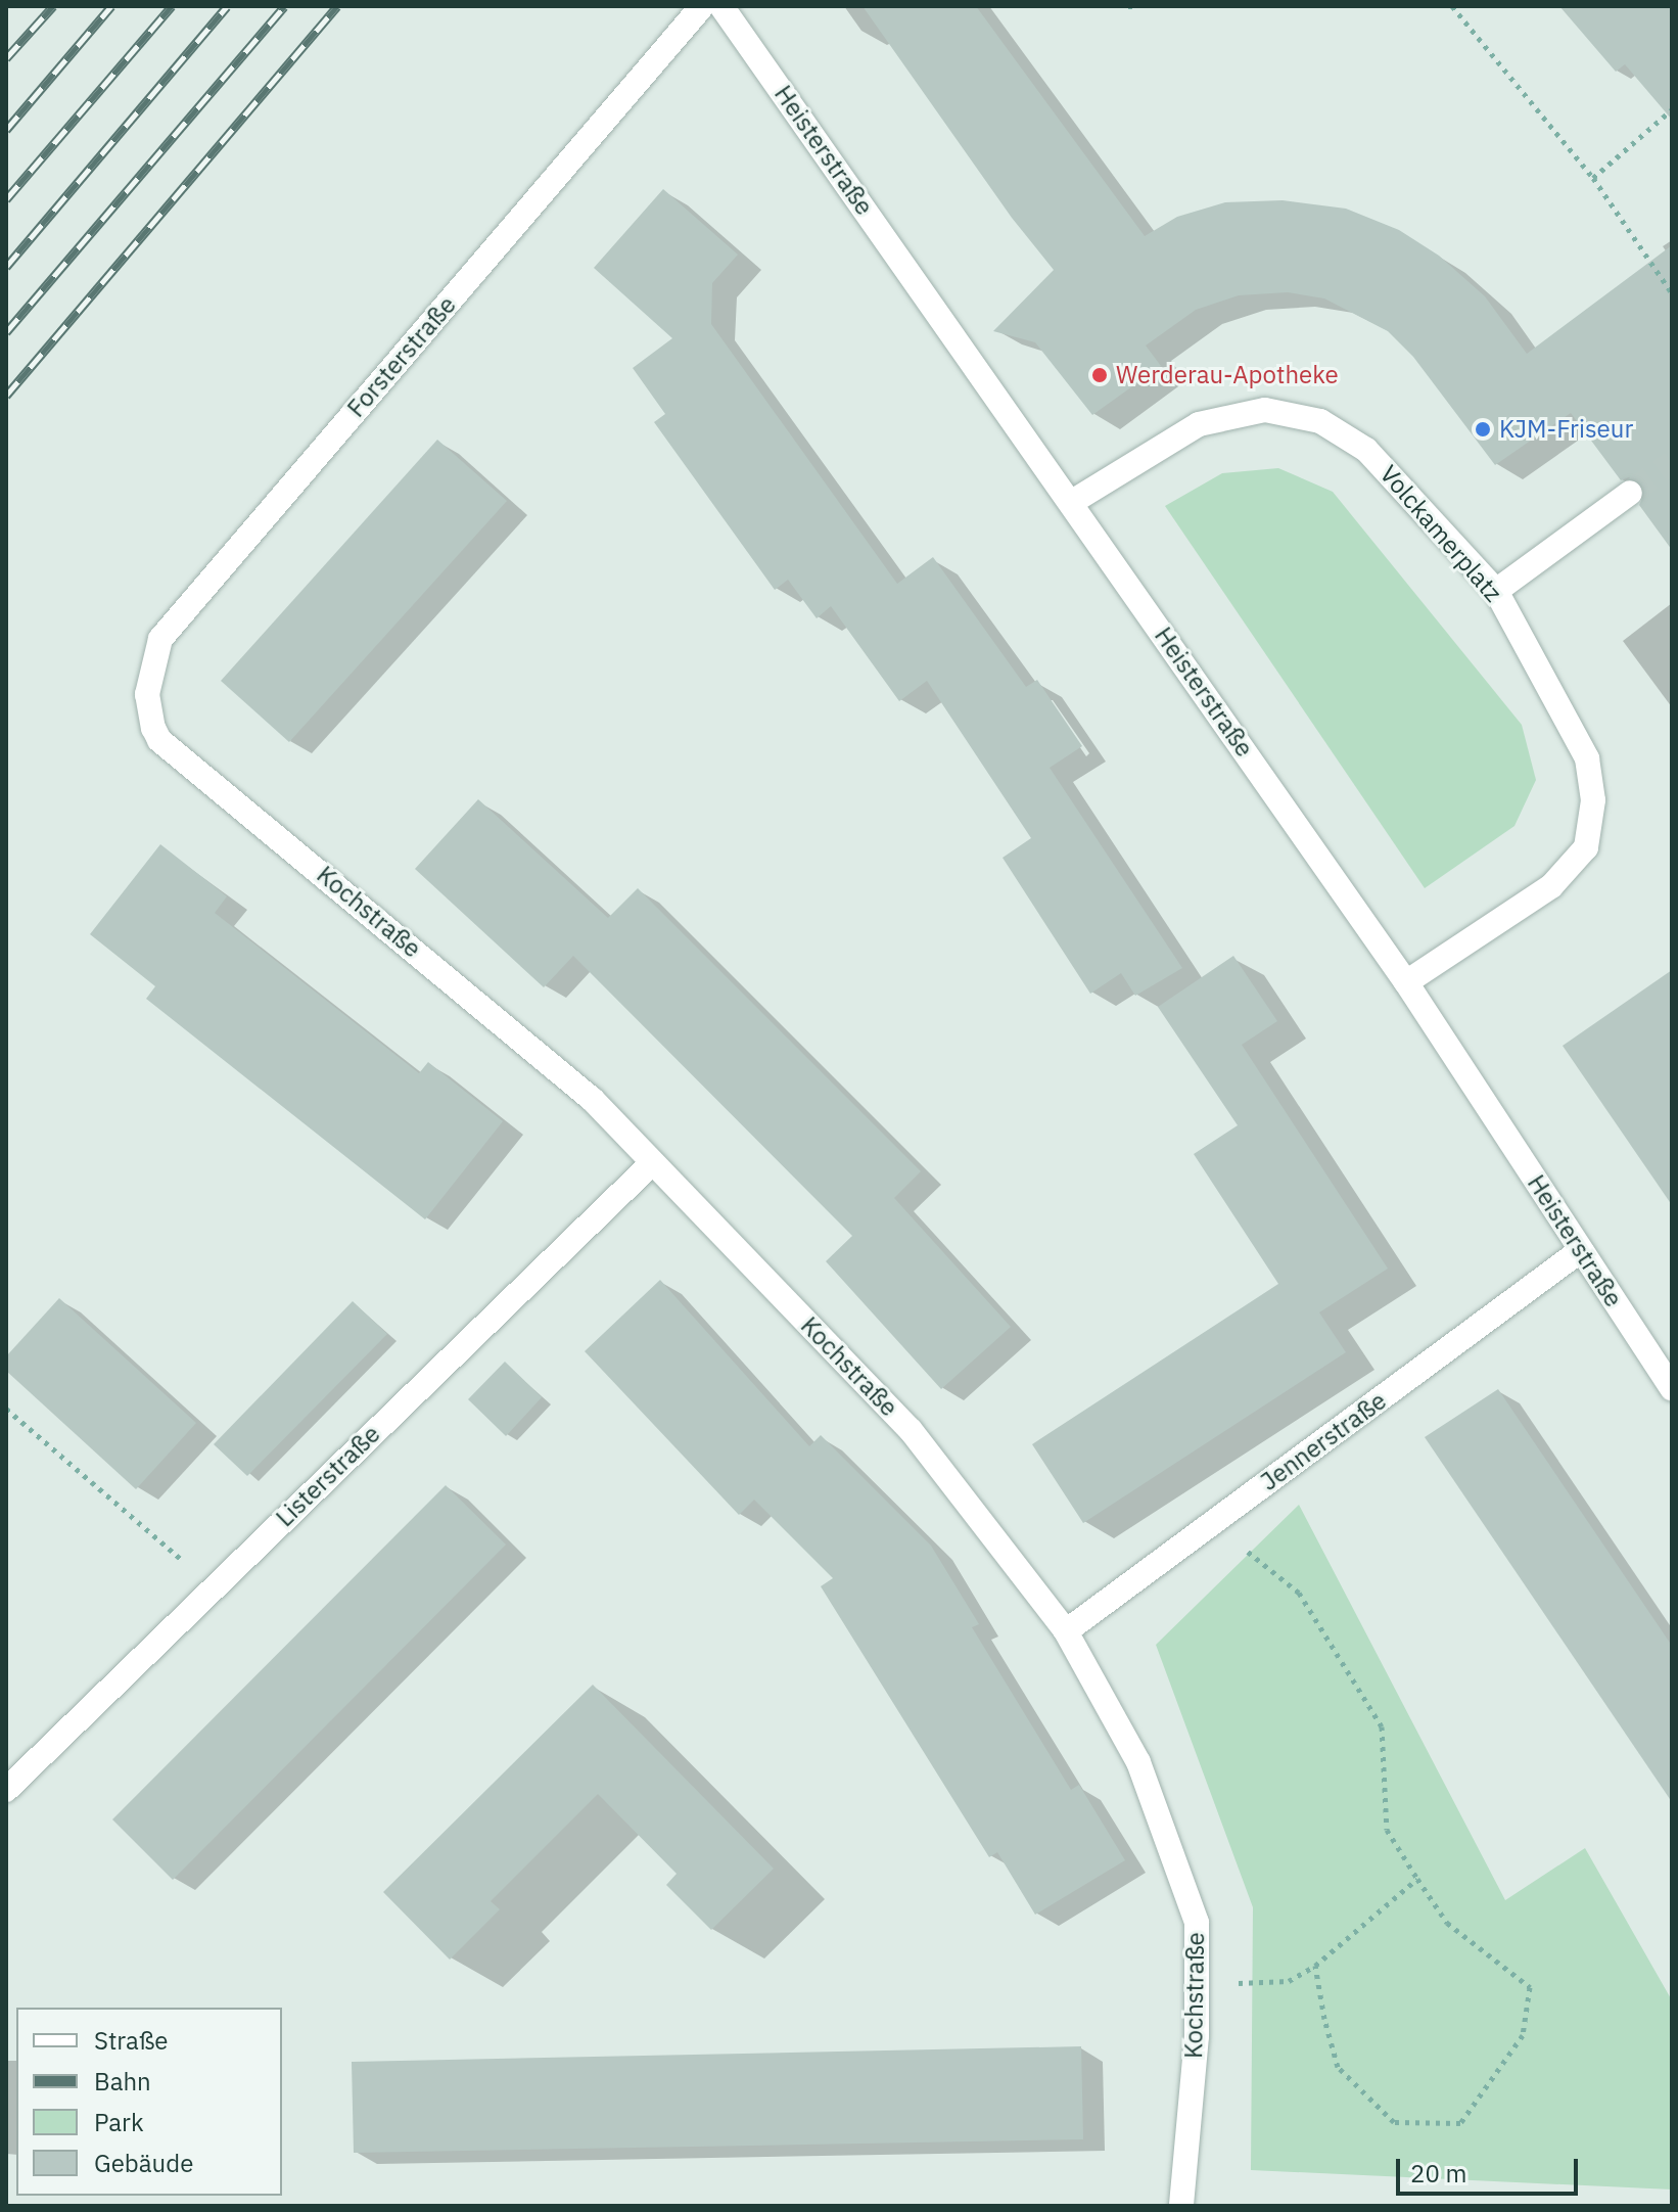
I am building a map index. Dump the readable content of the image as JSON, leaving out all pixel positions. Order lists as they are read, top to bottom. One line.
{"streets":{"street":["Heisterstraße","Forsterstraße","Volckamerplatz","Kochstraße","Jennerstraße","Listerstraße"]},"crossings":[["Heisterstraße","Volckamerplatz"],["Heisterstraße","Jennerstraße"],["Forsterstraße","Kochstraße"],["Kochstraße","Jennerstraße"],["Kochstraße","Listerstraße"]],"places":["Werderau-Apotheke","KJM-Friseur"],"legend":["Straße","Bahn","Park","Gebäude"],"scale_bar":"20 m"}
